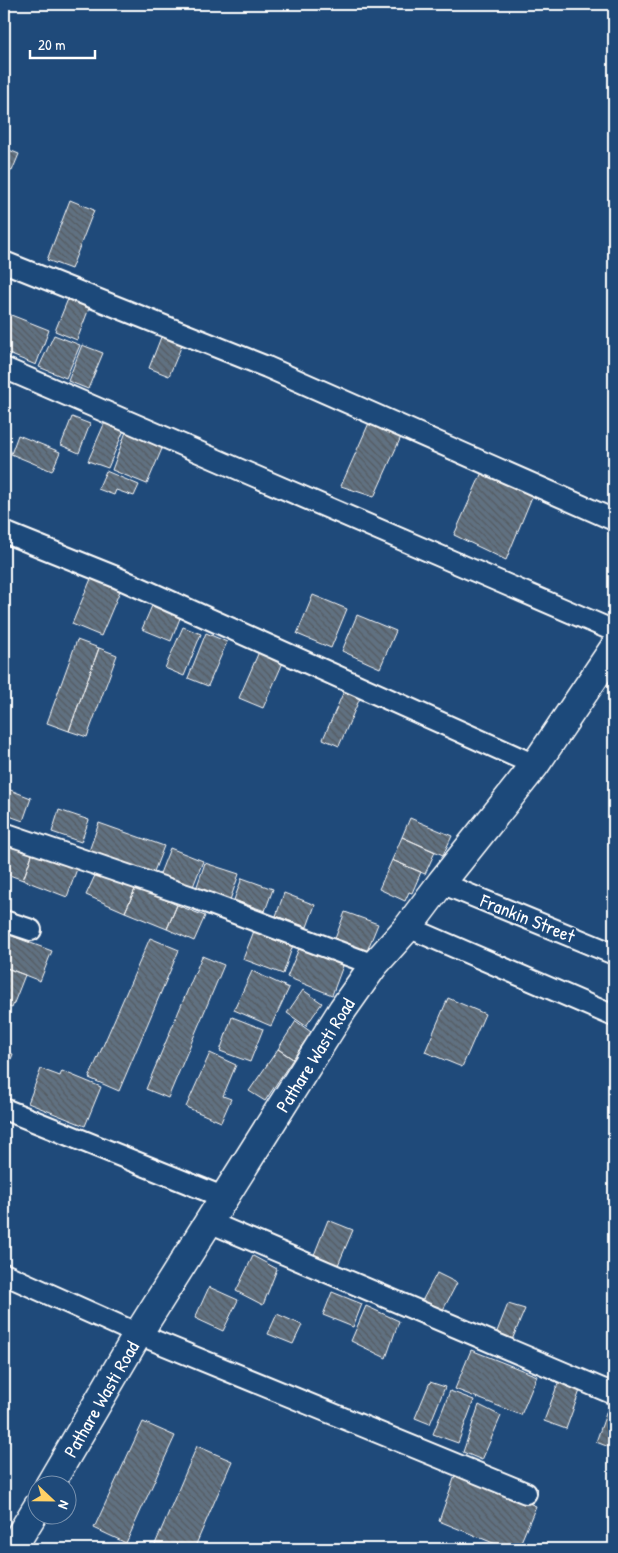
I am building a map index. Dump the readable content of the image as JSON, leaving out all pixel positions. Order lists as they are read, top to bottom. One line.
{"streets":{"street":["Frankin Street","Pathare Wasti Road"]},"crossings":[["Frankin Street","Pathare Wasti Road"]],"scale_bar":"20 m","north":"right"}
